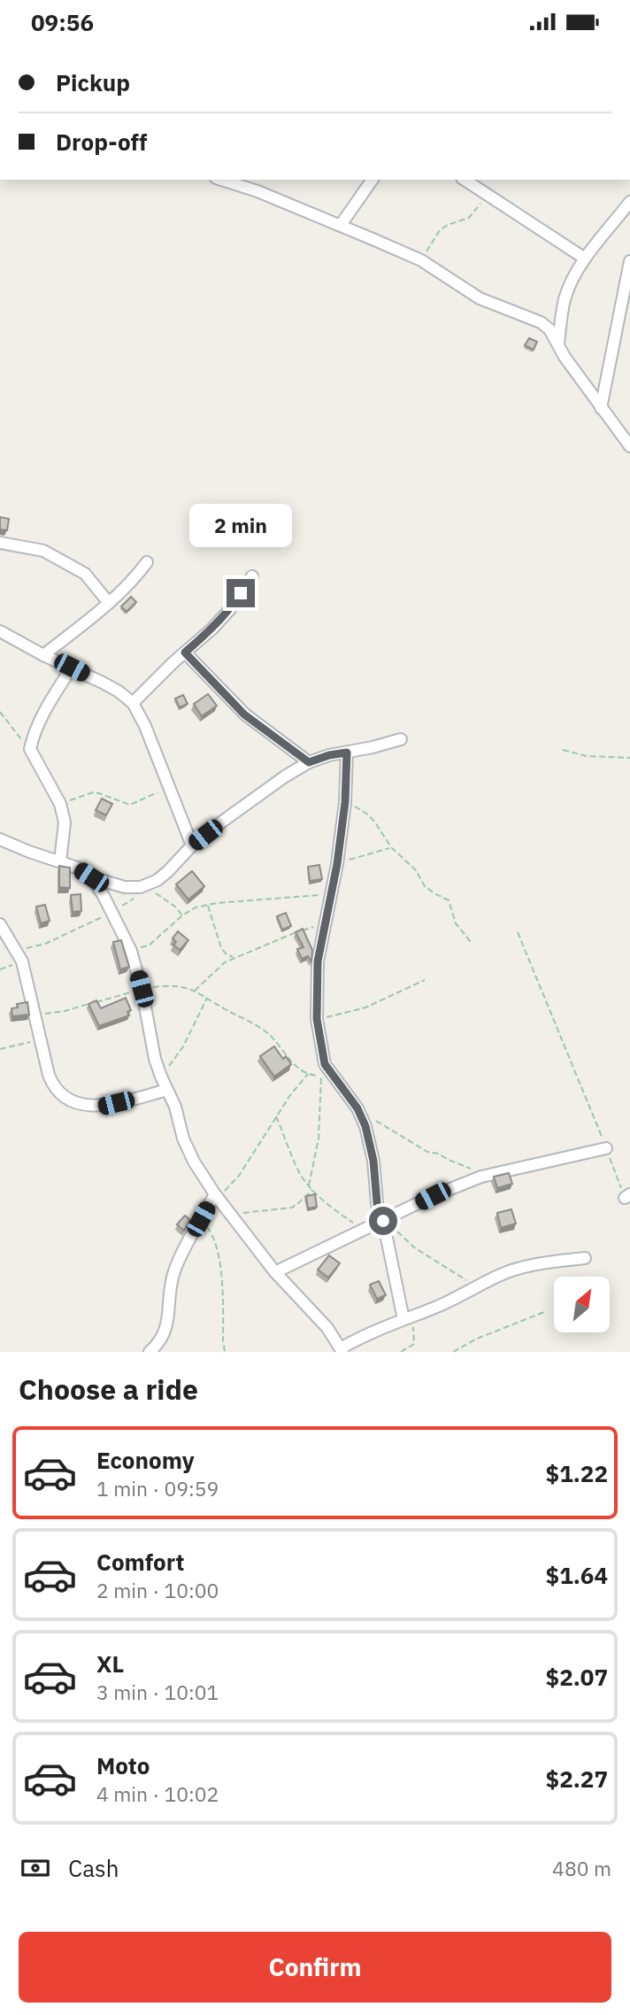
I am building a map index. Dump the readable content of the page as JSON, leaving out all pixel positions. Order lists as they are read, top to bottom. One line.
{"north":"top right","page":{"status":"09:56","banner":["Pickup","Drop-off"],"bubble":"2 min","heading":"Choose a ride","list":[{"name":"Economy","note":"1 min · 09:59","value":"$1.22"},{"name":"Comfort","note":"2 min · 10:00","value":"$1.64"},{"name":"XL","note":"3 min · 10:01","value":"$2.07"},{"name":"Moto","note":"4 min · 10:02","value":"$2.27"}],"pay":["Cash","480 m"],"buttons":"Confirm"}}
